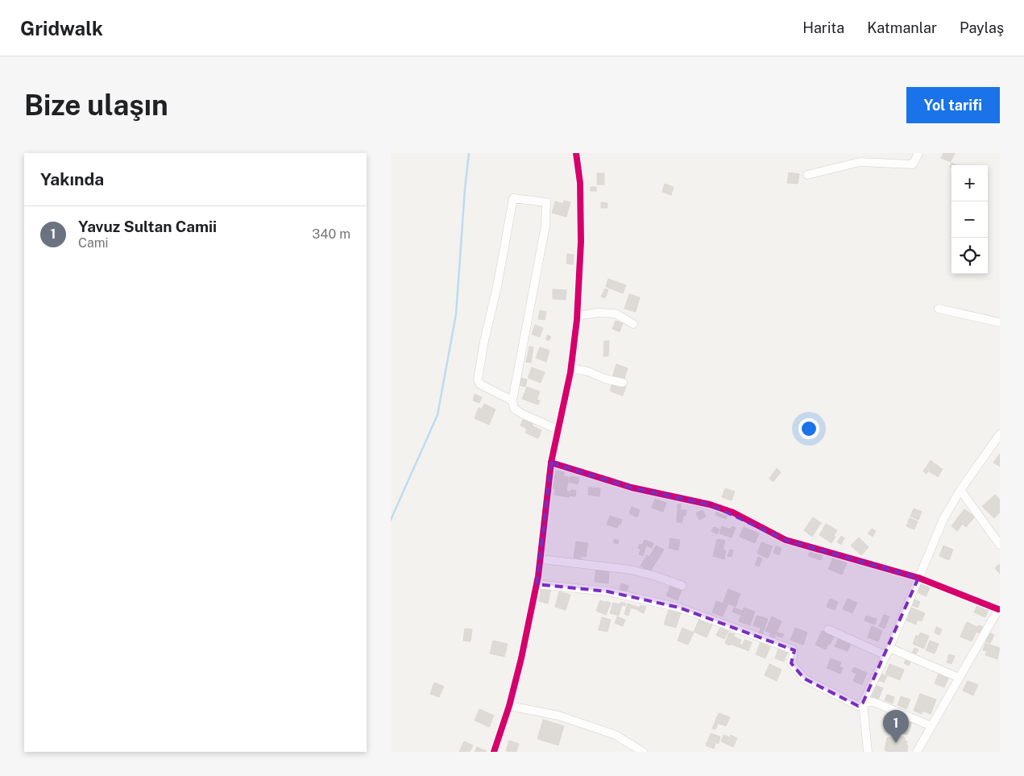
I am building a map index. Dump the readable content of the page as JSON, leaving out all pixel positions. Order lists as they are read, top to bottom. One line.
{"page":{"header":"Gridwalk","nav":["Harita","Katmanlar","Paylaş"],"buttons":"Yol tarifi","title":"Bize ulaşın","heading":"Yakında","map_buttons":["+","−"],"list":[{"mark":"1","name":"Yavuz Sultan Camii","note":"Cami","value":"340 m"}],"pins":"1"}}
